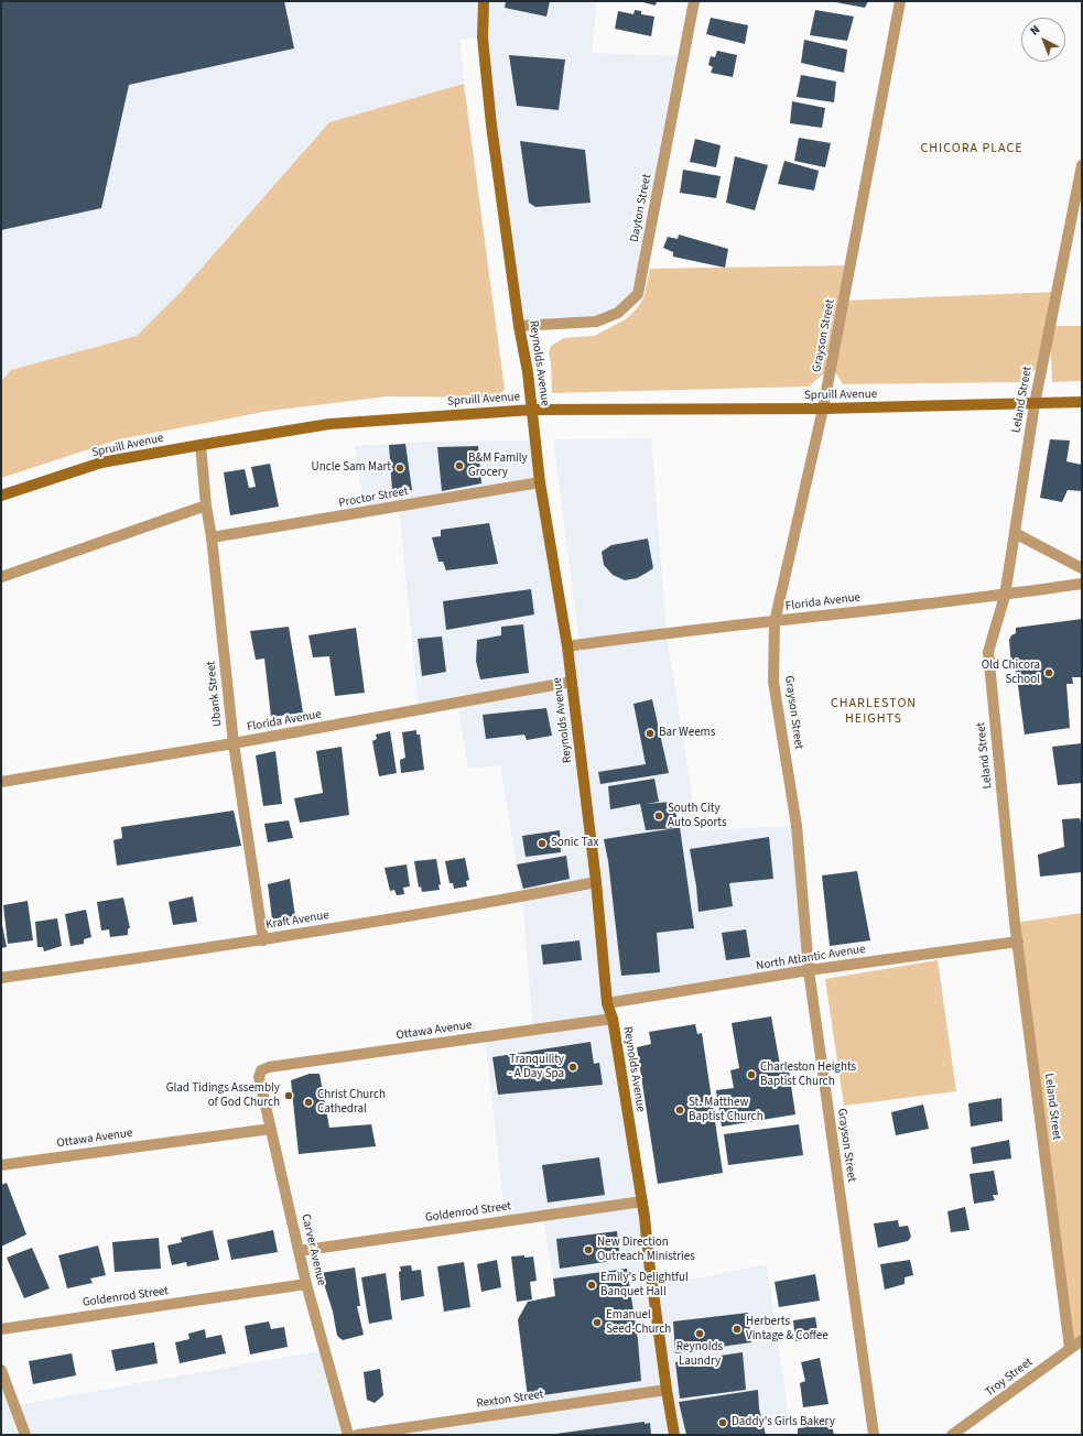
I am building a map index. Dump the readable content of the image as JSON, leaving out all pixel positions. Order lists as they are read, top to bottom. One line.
{"streets":{"street":["Dayton Street","Grayson Street","Reynolds Avenue","Spruill Avenue","Leland Street","Proctor Street","Florida Avenue","Ubank Street","Kraft Avenue","North Atlantic Avenue","Ottawa Avenue","Goldenrod Street","Carver Avenue","Troy Street","Rexton Street"]},"crossings":[["Dayton Street","Reynolds Avenue"],["Grayson Street","Spruill Avenue"],["Grayson Street","Florida Avenue"],["Grayson Street","North Atlantic Avenue"],["Reynolds Avenue","Spruill Avenue"],["Reynolds Avenue","Proctor Street"],["Reynolds Avenue","Florida Avenue"],["Reynolds Avenue","Kraft Avenue"],["Reynolds Avenue","North Atlantic Avenue"],["Reynolds Avenue","Ottawa Avenue"],["Reynolds Avenue","Goldenrod Street"],["Reynolds Avenue","Rexton Street"],["Spruill Avenue","Leland Street"],["Spruill Avenue","Ubank Street"],["Leland Street","Florida Avenue"],["Leland Street","North Atlantic Avenue"],["Leland Street","Troy Street"],["Proctor Street","Ubank Street"],["Florida Avenue","Ubank Street"],["Ubank Street","Kraft Avenue"],["Ottawa Avenue","Carver Avenue"],["Goldenrod Street","Carver Avenue"]],"districts":["CHICORA PLACE","CHARLESTON HEIGHTS"],"places":["B&M Family Grocery","Uncle Sam Mart","Old Chicora School","Bar Weems","South City Auto Sports","Sonic Tax","Tranquility - A Day Spa","Charleston Heights Baptist Church","Glad Tidings Assembly of God Church","Christ Church Cathedral","St. Matthew Baptist Church","New Direction Outreach Ministries","Emily's Delightful Banquet Hall","Emanuel Seed-Church","Herberts Vintage & Coffee","Reynolds Laundry","Daddy's Girls Bakery"],"north":"top left"}
